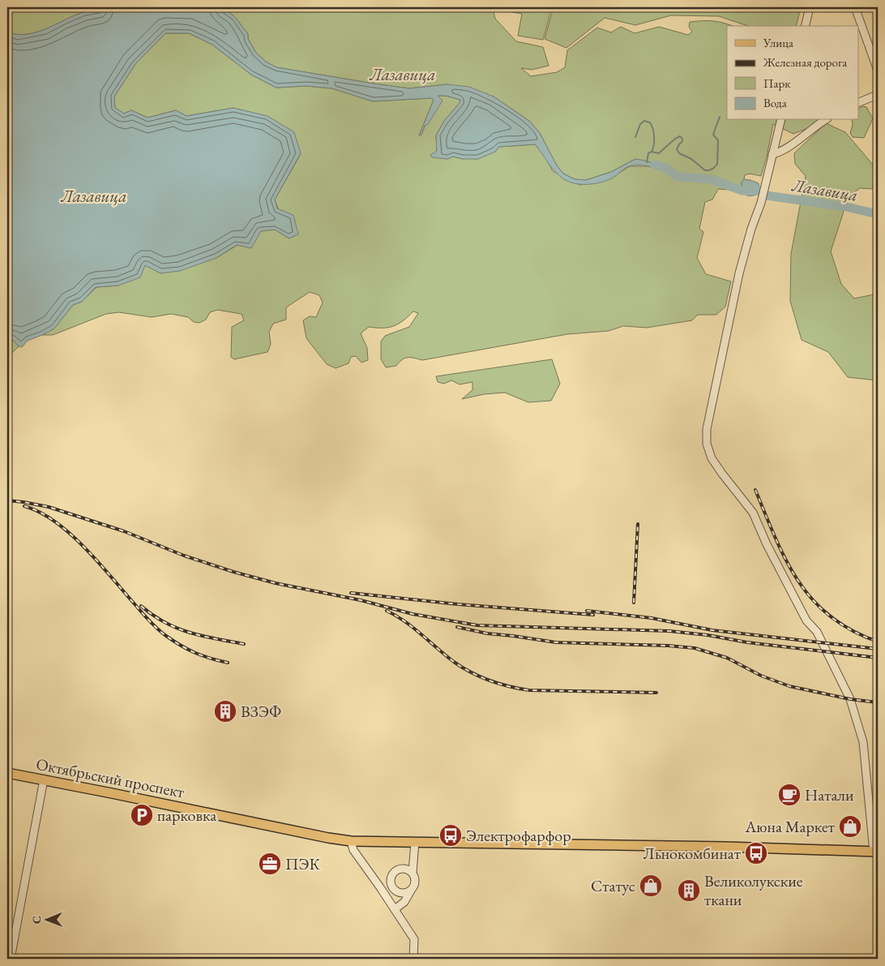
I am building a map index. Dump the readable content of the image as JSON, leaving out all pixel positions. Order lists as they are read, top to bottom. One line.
{"streets":{"main road":["Октябрьский проспект"]},"water":["Лазавица"],"places":{"building":["ВЗЭФ","Великолукские ткани"],"cafe":["Натали"],"parking":["парковка"],"shop":["Аюна Маркет","Статус"],"bus stop":["Электрофарфор","Льнокомбинат"],"office":["ПЭК"]},"legend":["Улица","Железная дорога","Парк","Вода"],"north":"left"}
